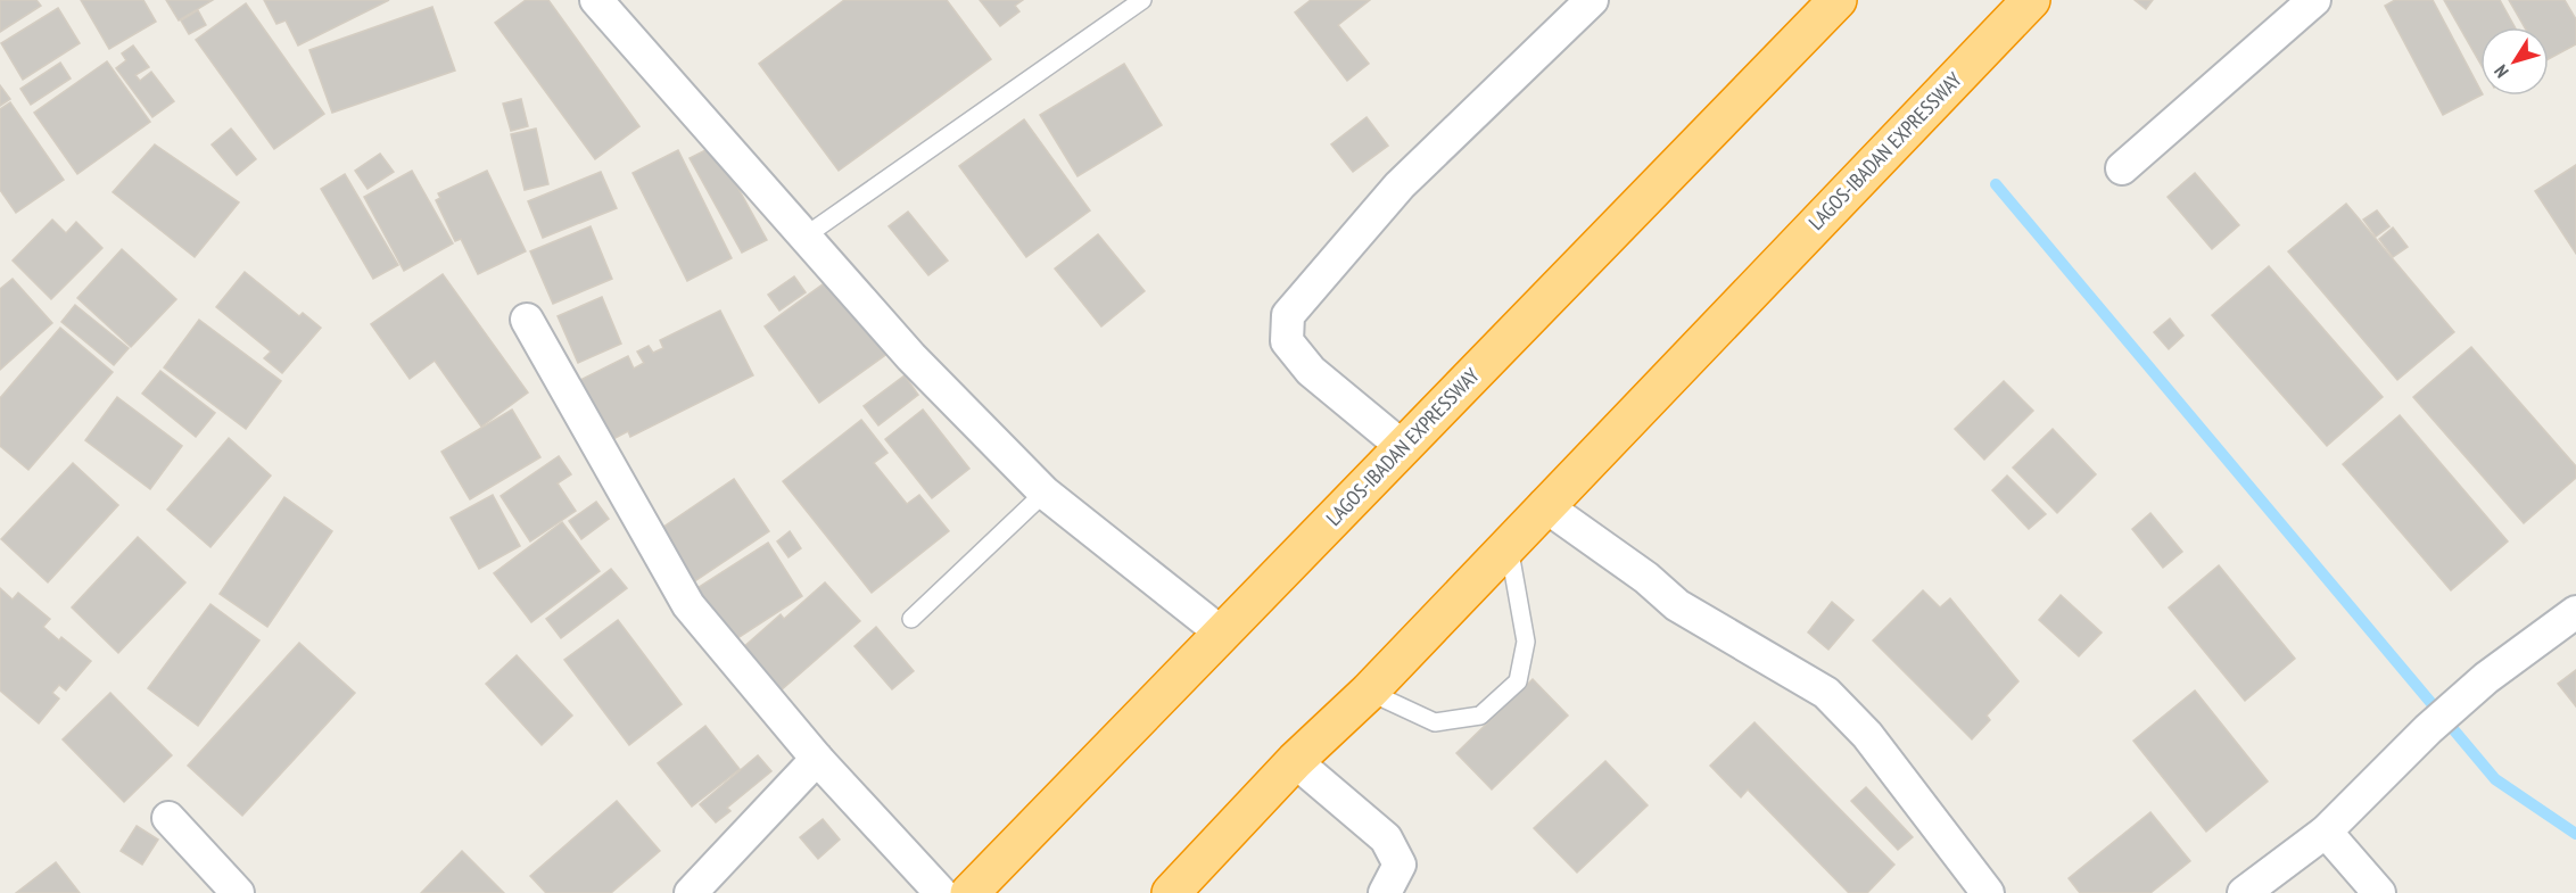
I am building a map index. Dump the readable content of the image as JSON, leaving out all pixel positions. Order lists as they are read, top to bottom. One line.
{"streets":{"highway":["LAGOS-IBADAN EXPRESSWAY"]},"north":"bottom left"}
